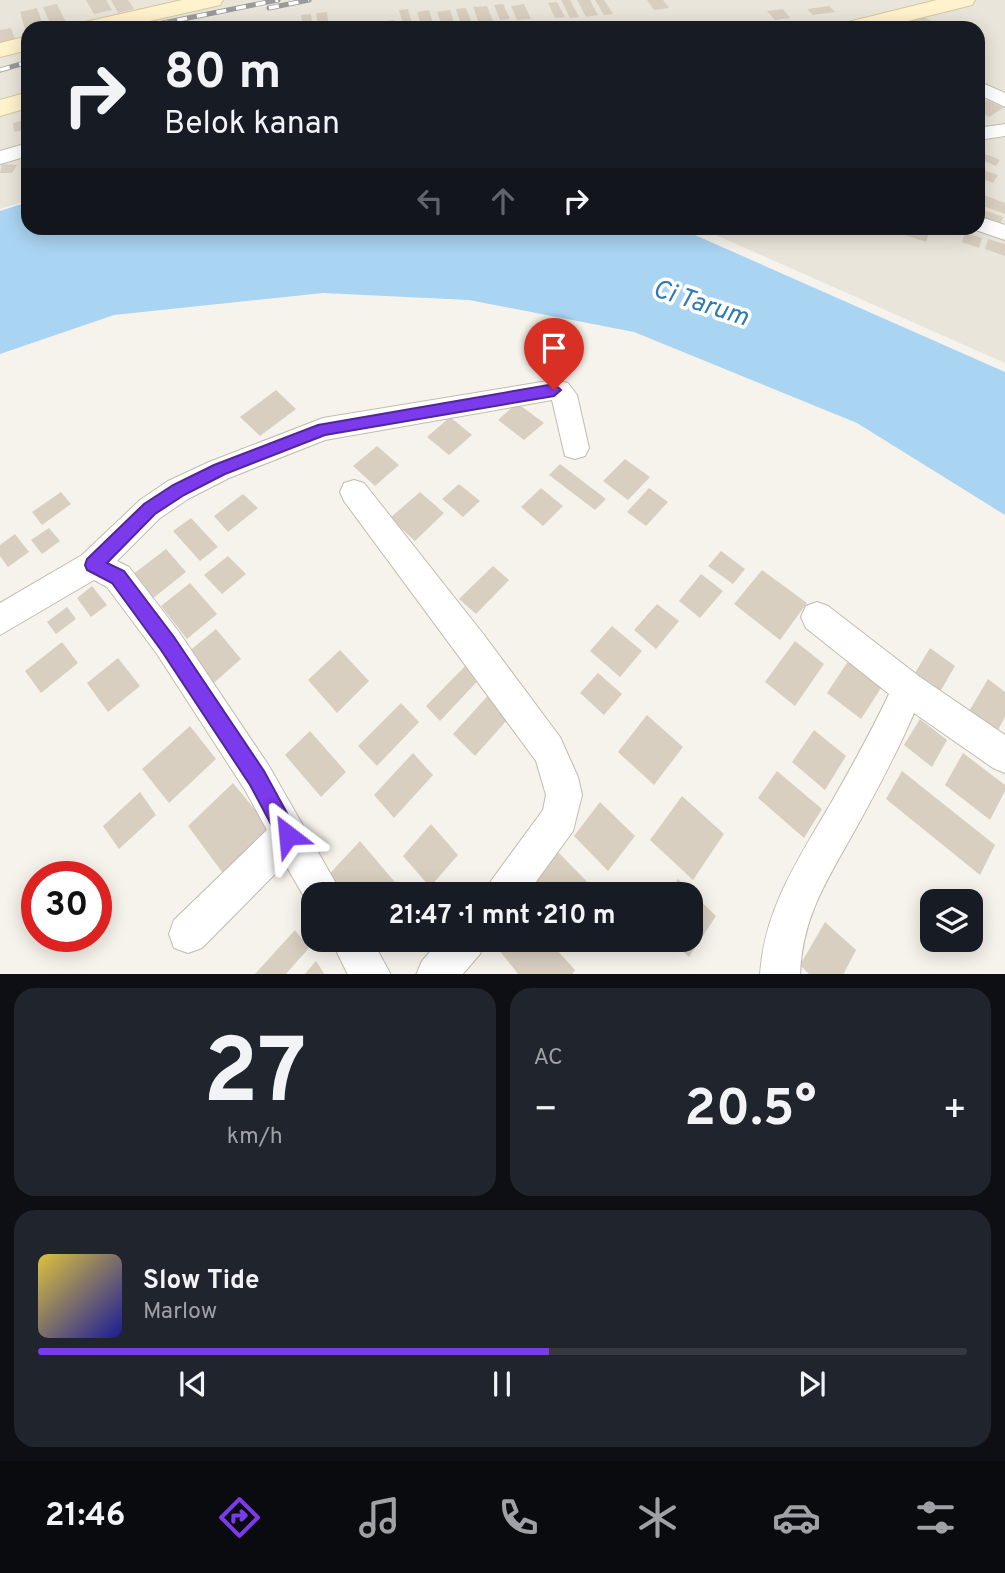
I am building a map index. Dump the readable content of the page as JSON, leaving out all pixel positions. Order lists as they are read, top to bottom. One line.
{"water":["Ci Tarum"],"page":{"turn":["80 m","Belok kanan"],"limit":"30","trip":"21:47 · 1 mnt · 210 m","tile":[["27","km/h"],"AC"],"heat":["−","20.5°","+"],"song":["Slow Tide","Marlow"],"tabs":"21:46"}}
